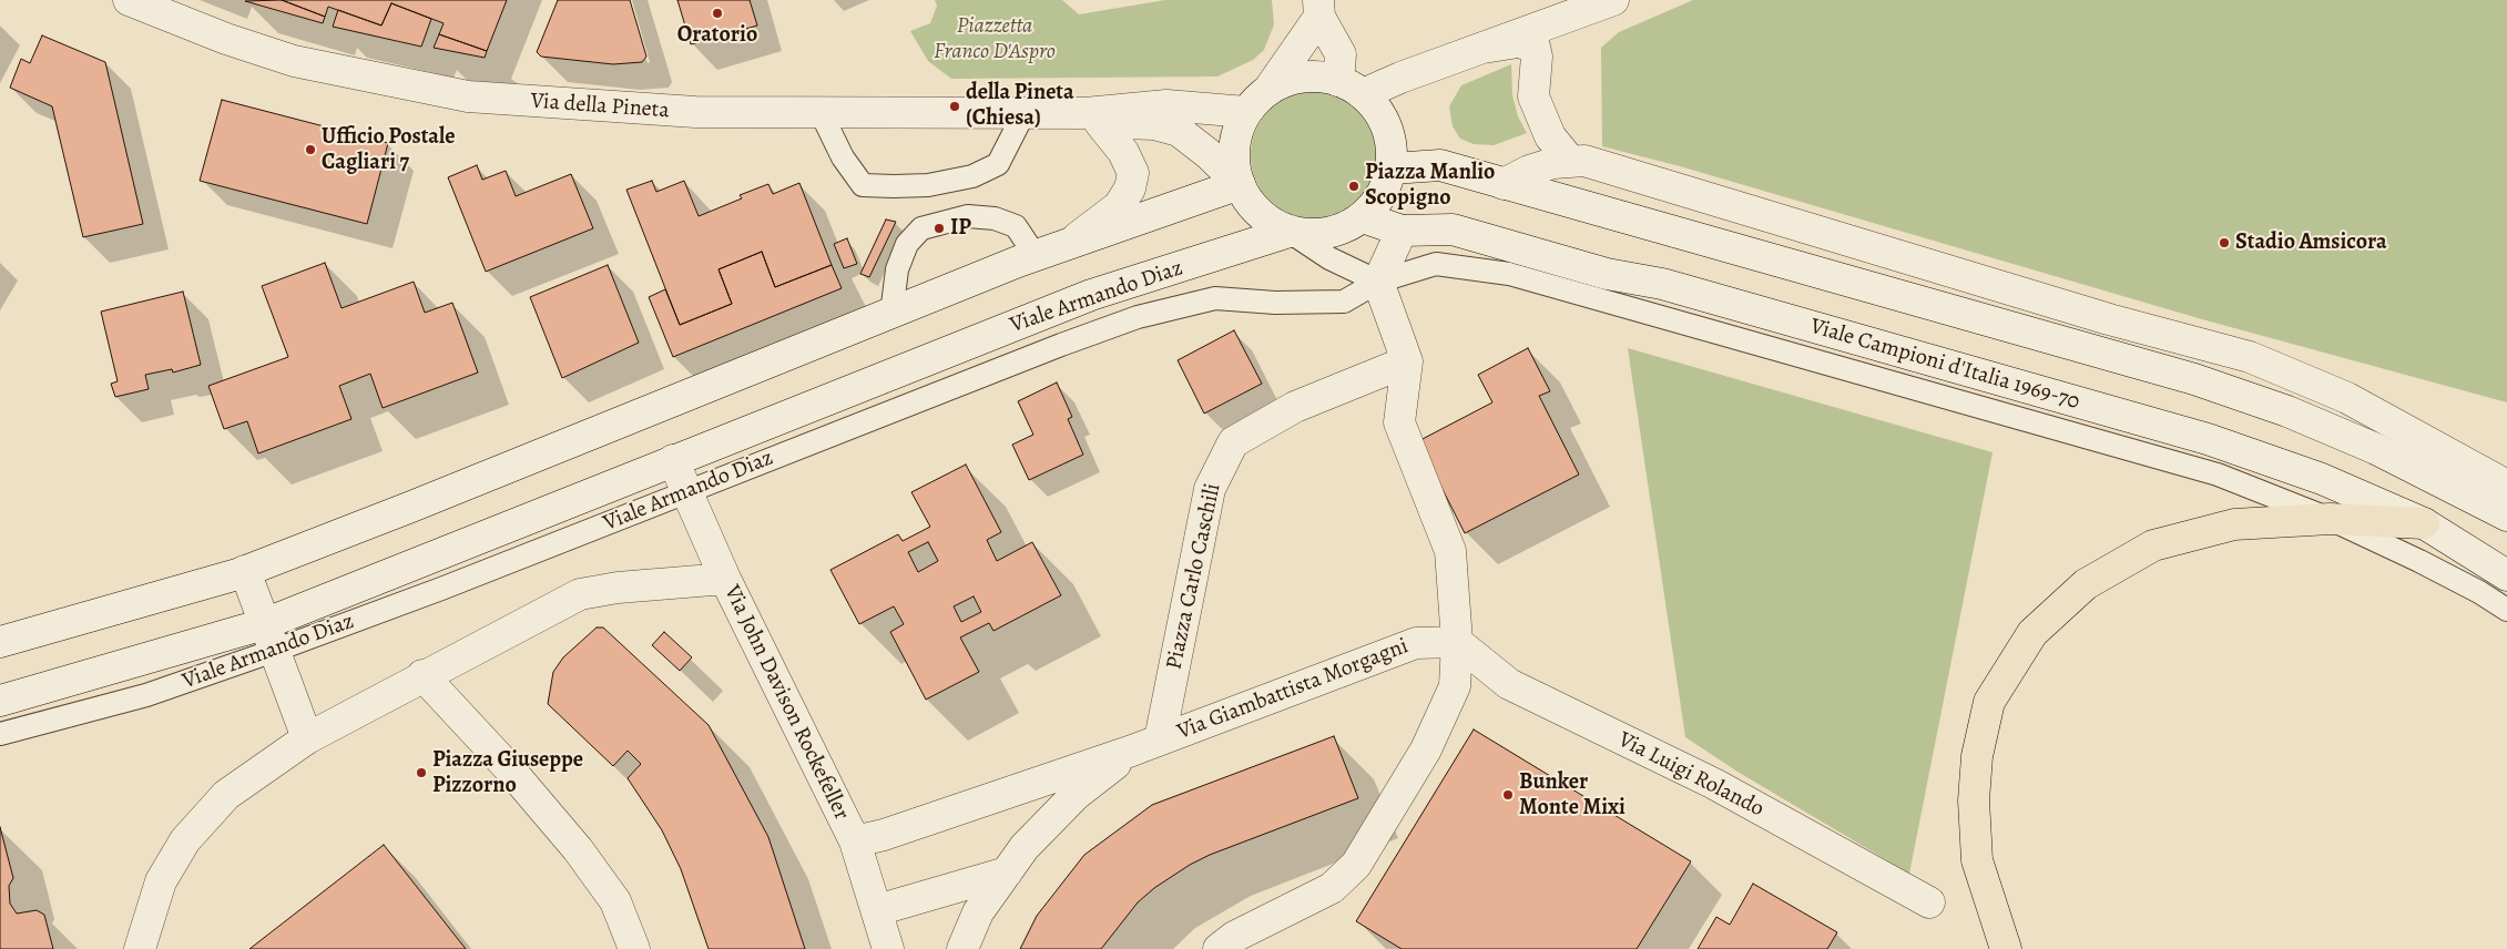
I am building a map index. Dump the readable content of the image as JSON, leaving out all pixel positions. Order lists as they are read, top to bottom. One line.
{"streets":{"street":["Via della Pineta","Viale Armando Diaz","Viale Campioni d'Italia 1969-70","Piazza Carlo Caschili","Via Giambattista Morgagni","Via John Davison Rockefeller","Via Luigi Rolando"]},"crossings":[["Via della Pineta","Viale Armando Diaz"],["Via della Pineta","Viale Campioni d'Italia 1969-70"],["Viale Armando Diaz","Viale Campioni d'Italia 1969-70"],["Viale Armando Diaz","Via John Davison Rockefeller"],["Piazza Carlo Caschili","Via Giambattista Morgagni"],["Via Giambattista Morgagni","Via John Davison Rockefeller"],["Via Giambattista Morgagni","Via Luigi Rolando"]],"parks":["Piazzetta Franco D'Aspro"],"places":["Oratorio","della Pineta (Chiesa)","Ufficio Postale Cagliari 7","Piazza Manlio Scopigno","IP","Stadio Amsicora","Piazza Giuseppe Pizzorno","Bunker Monte Mixi"]}
